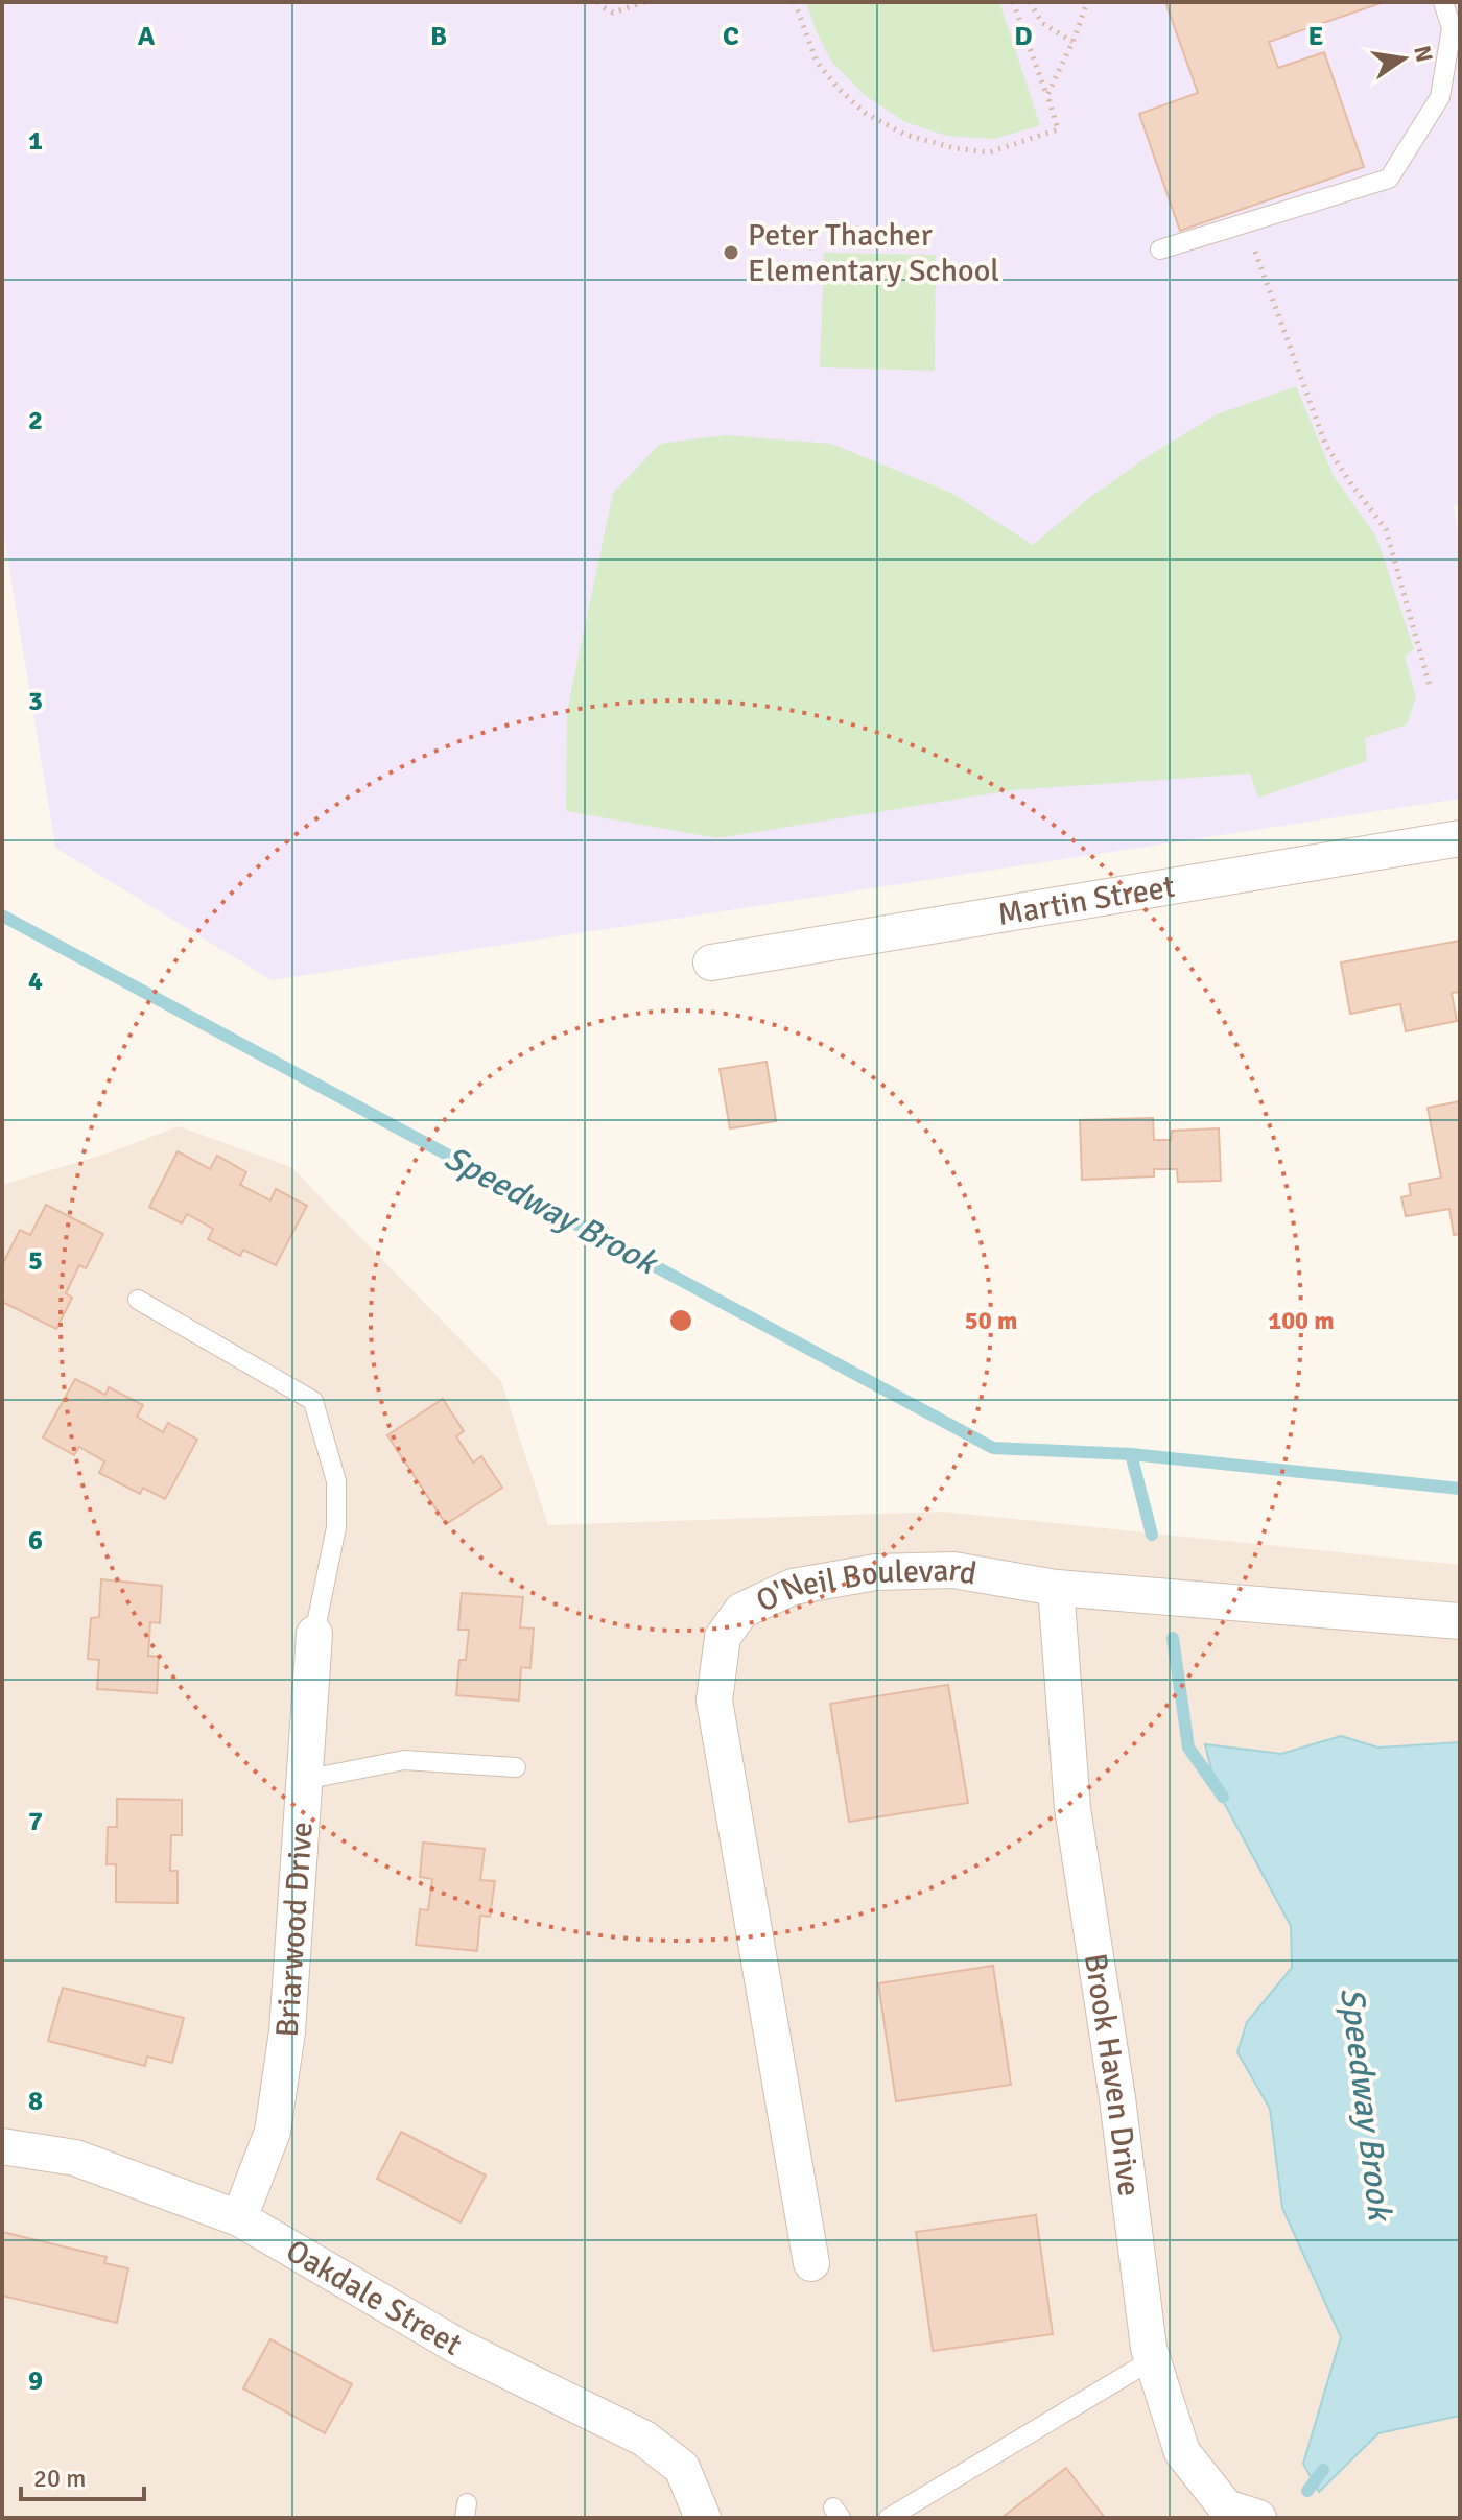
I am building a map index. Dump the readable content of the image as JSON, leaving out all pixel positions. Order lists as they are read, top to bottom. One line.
{"streets":{"street":["Martin Street","O'Neil Boulevard","Briarwood Drive","Brook Haven Drive","Oakdale Street"]},"crossings":[["O'Neil Boulevard","Brook Haven Drive"],["Briarwood Drive","Oakdale Street"]],"water":["Speedway Brook"],"places":["Peter Thacher Elementary School"],"scale_bar":"20 m","north":"right","grid":{"columns":["A","B","C","D","E"],"rows":["1","2","3","4","5","6","7","8","9"]},"rings":["50 m","100 m"]}
